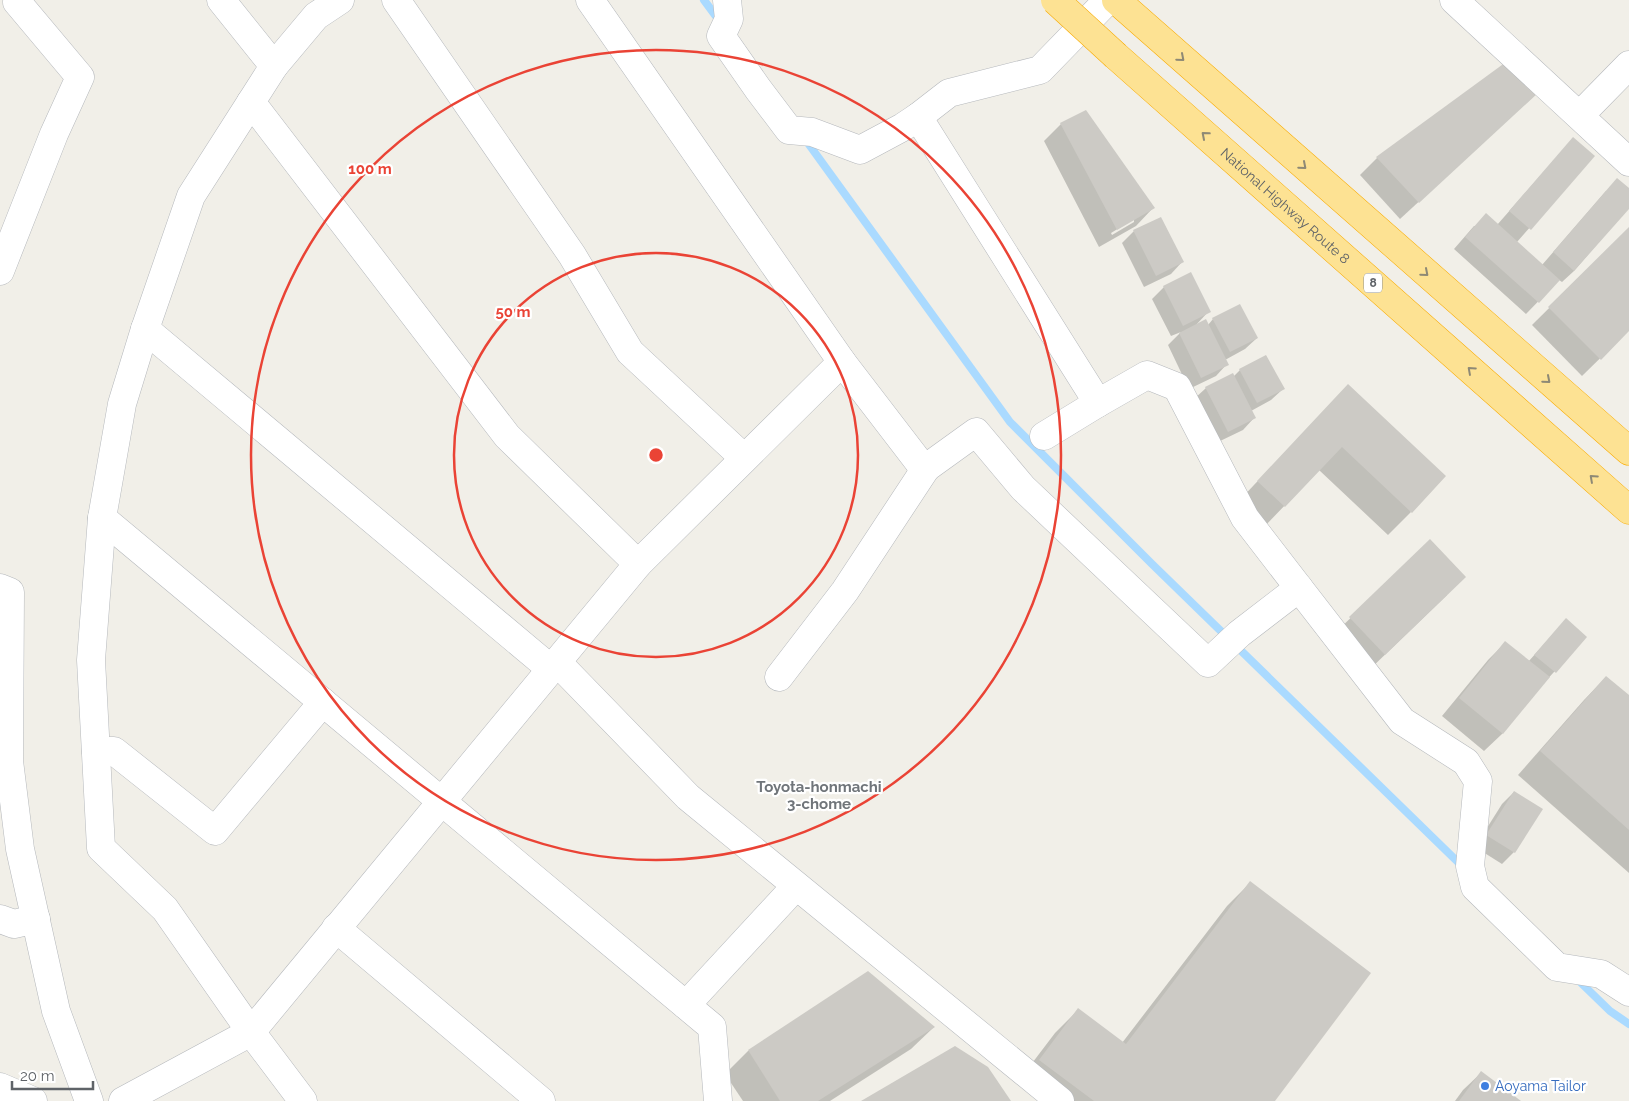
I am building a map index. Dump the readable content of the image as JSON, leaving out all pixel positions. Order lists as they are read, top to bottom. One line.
{"streets":{"highway":["National Highway Route 8","8"]},"districts":["Toyota-honmachi 3-chome"],"places":["Aoyama Tailor"],"scale_bar":"20 m","rings":["100 m","50 m"]}
